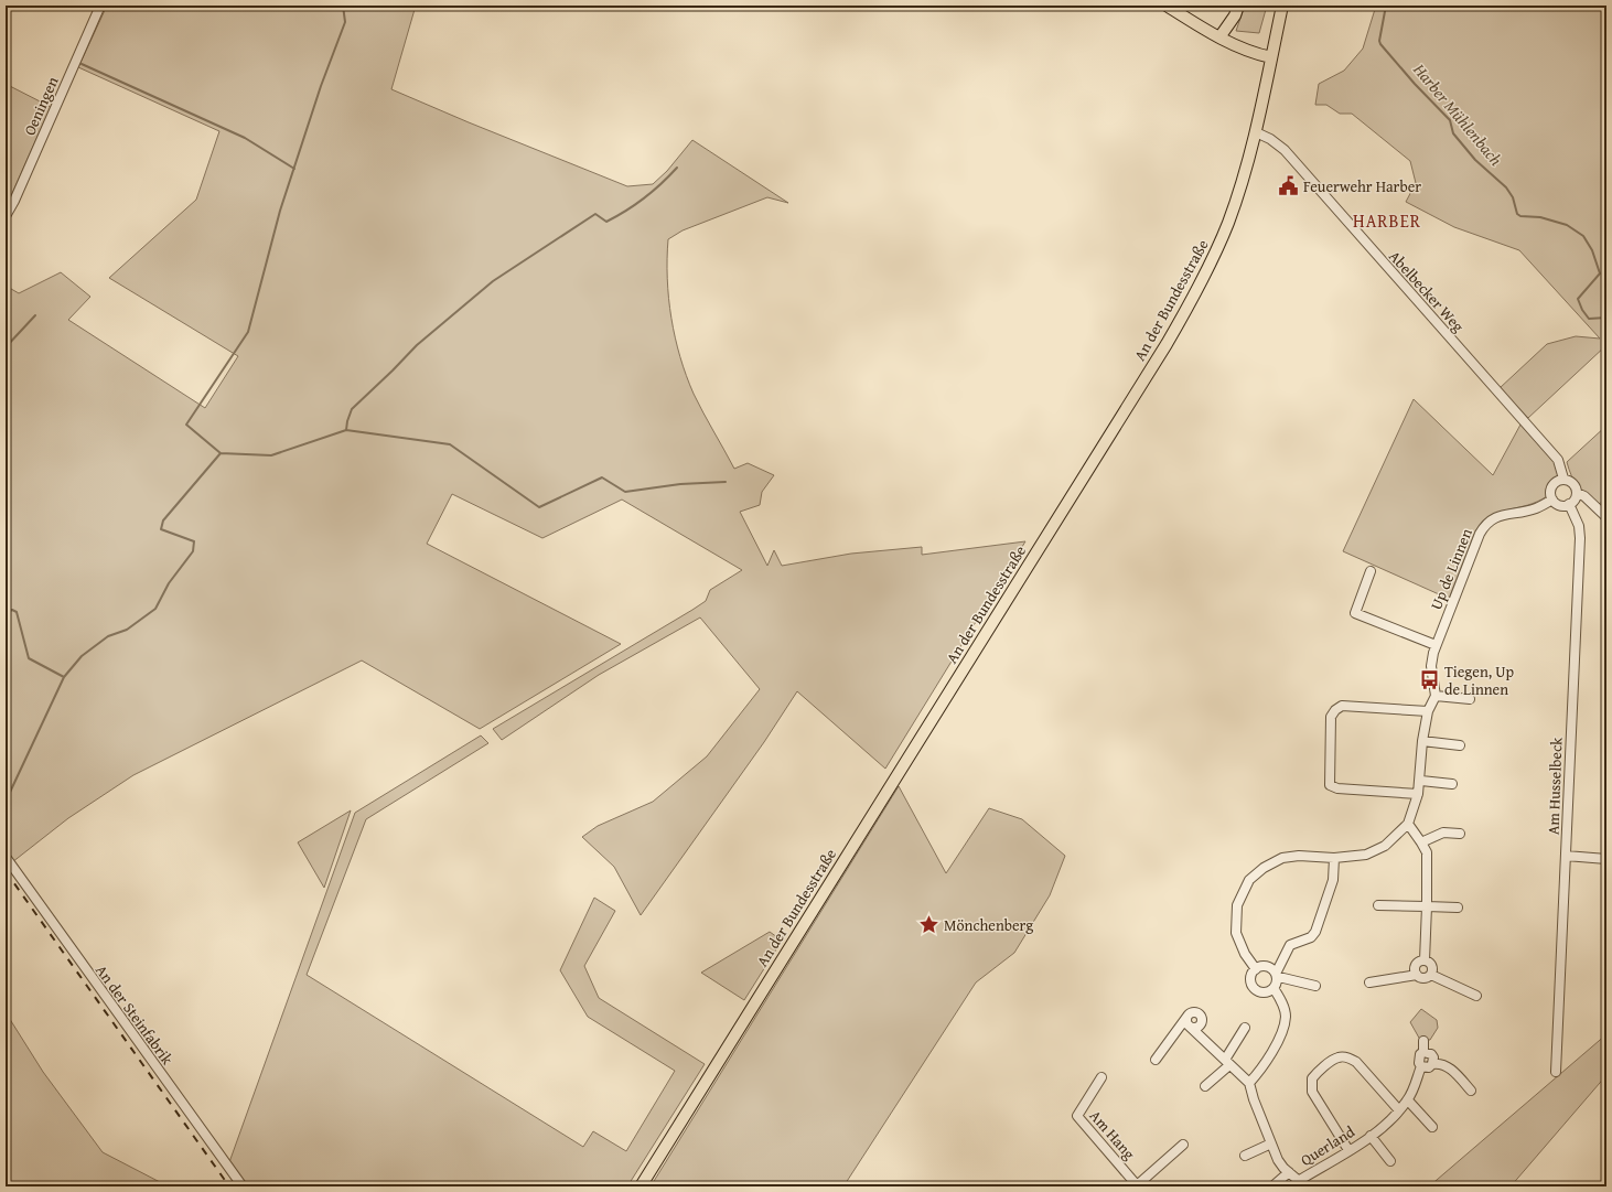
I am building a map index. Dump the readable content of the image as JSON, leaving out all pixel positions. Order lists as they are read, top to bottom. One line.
{"streets":{"main road":["An der Bundesstraße"],"street":["Oeningen","Abelbecker Weg","Up de Linnen","Am Husselbeck","An der Steinfabrik","Am Hang","Querland"]},"crossings":[["Abelbecker Weg","An der Bundesstraße"],["Abelbecker Weg","Up de Linnen"],["Abelbecker Weg","Am Husselbeck"],["Up de Linnen","Am Husselbeck"]],"districts":["HARBER"],"water":["Harber Mühlenbach"],"places":{"public building":["Feuerwehr Harber"],"bus stop":["Tiegen, Up de Linnen"],"place":["Mönchenberg"]}}
